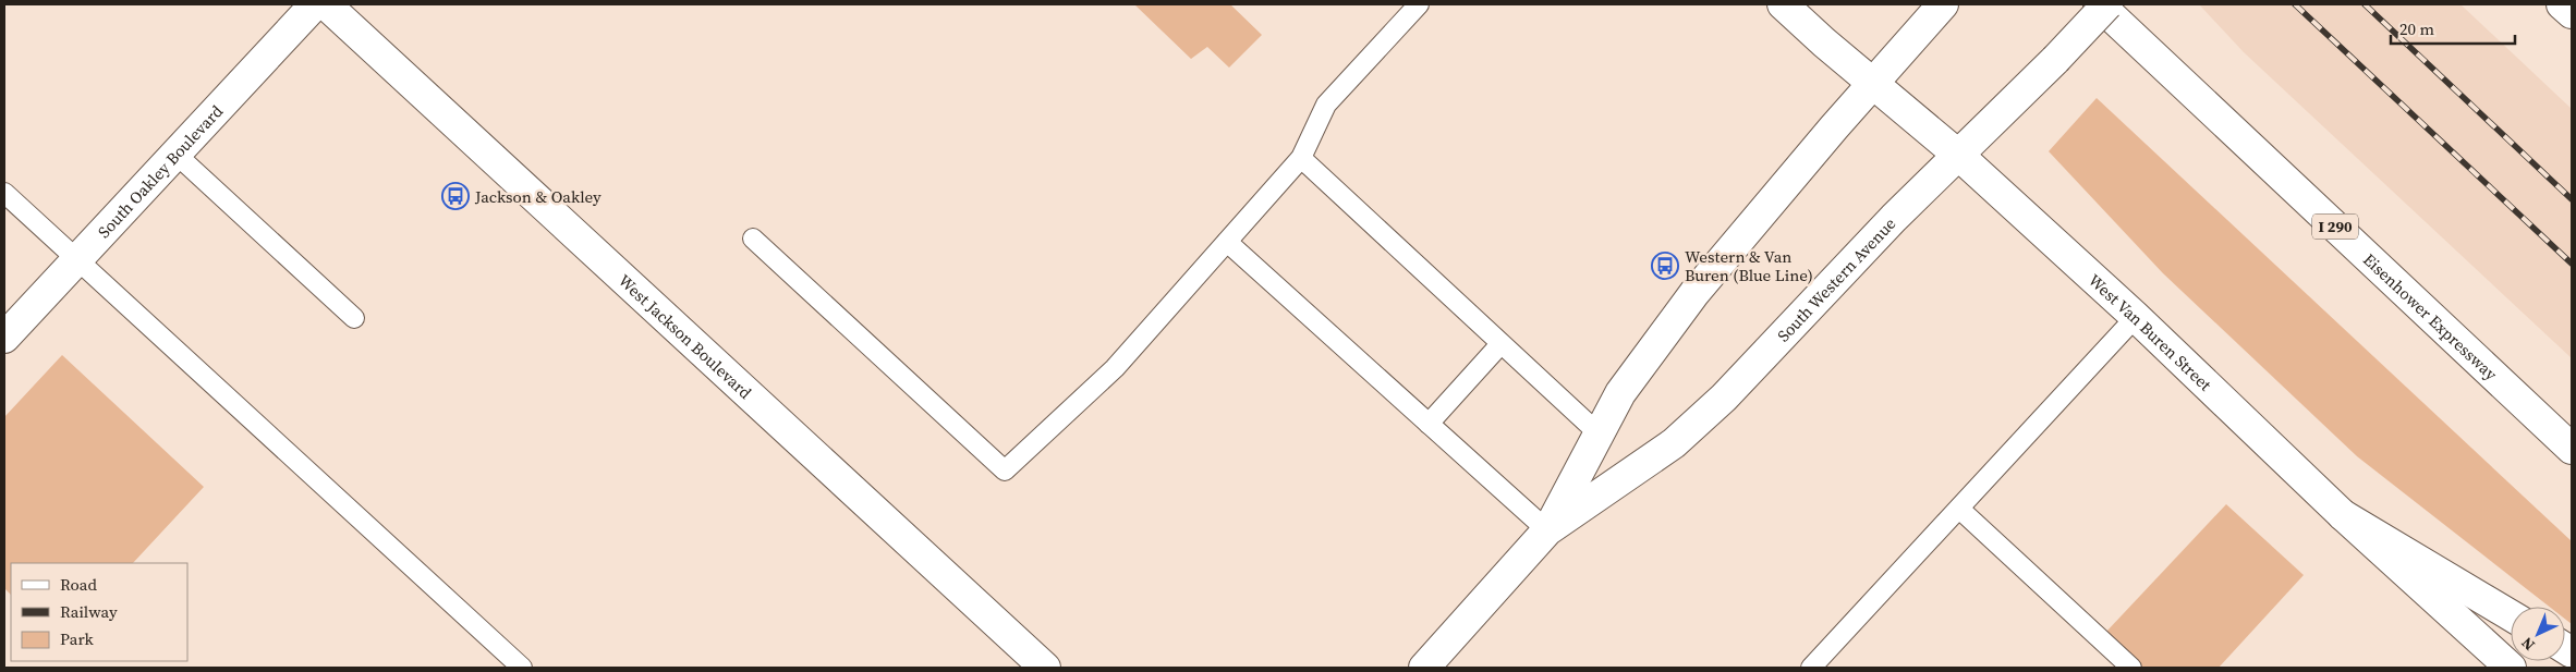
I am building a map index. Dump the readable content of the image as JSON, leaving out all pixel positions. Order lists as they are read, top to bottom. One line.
{"streets":{"main road":["South Oakley Boulevard","I 290","South Western Avenue","Eisenhower Expressway","West Van Buren Street","West Jackson Boulevard"]},"crossings":[["South Western Avenue","West Van Buren Street"]],"places":{"bus stop":["Jackson & Oakley","Western & Van Buren (Blue Line)"]},"legend":["Road","Railway","Park"],"scale_bar":"20 m","north":"bottom left"}
